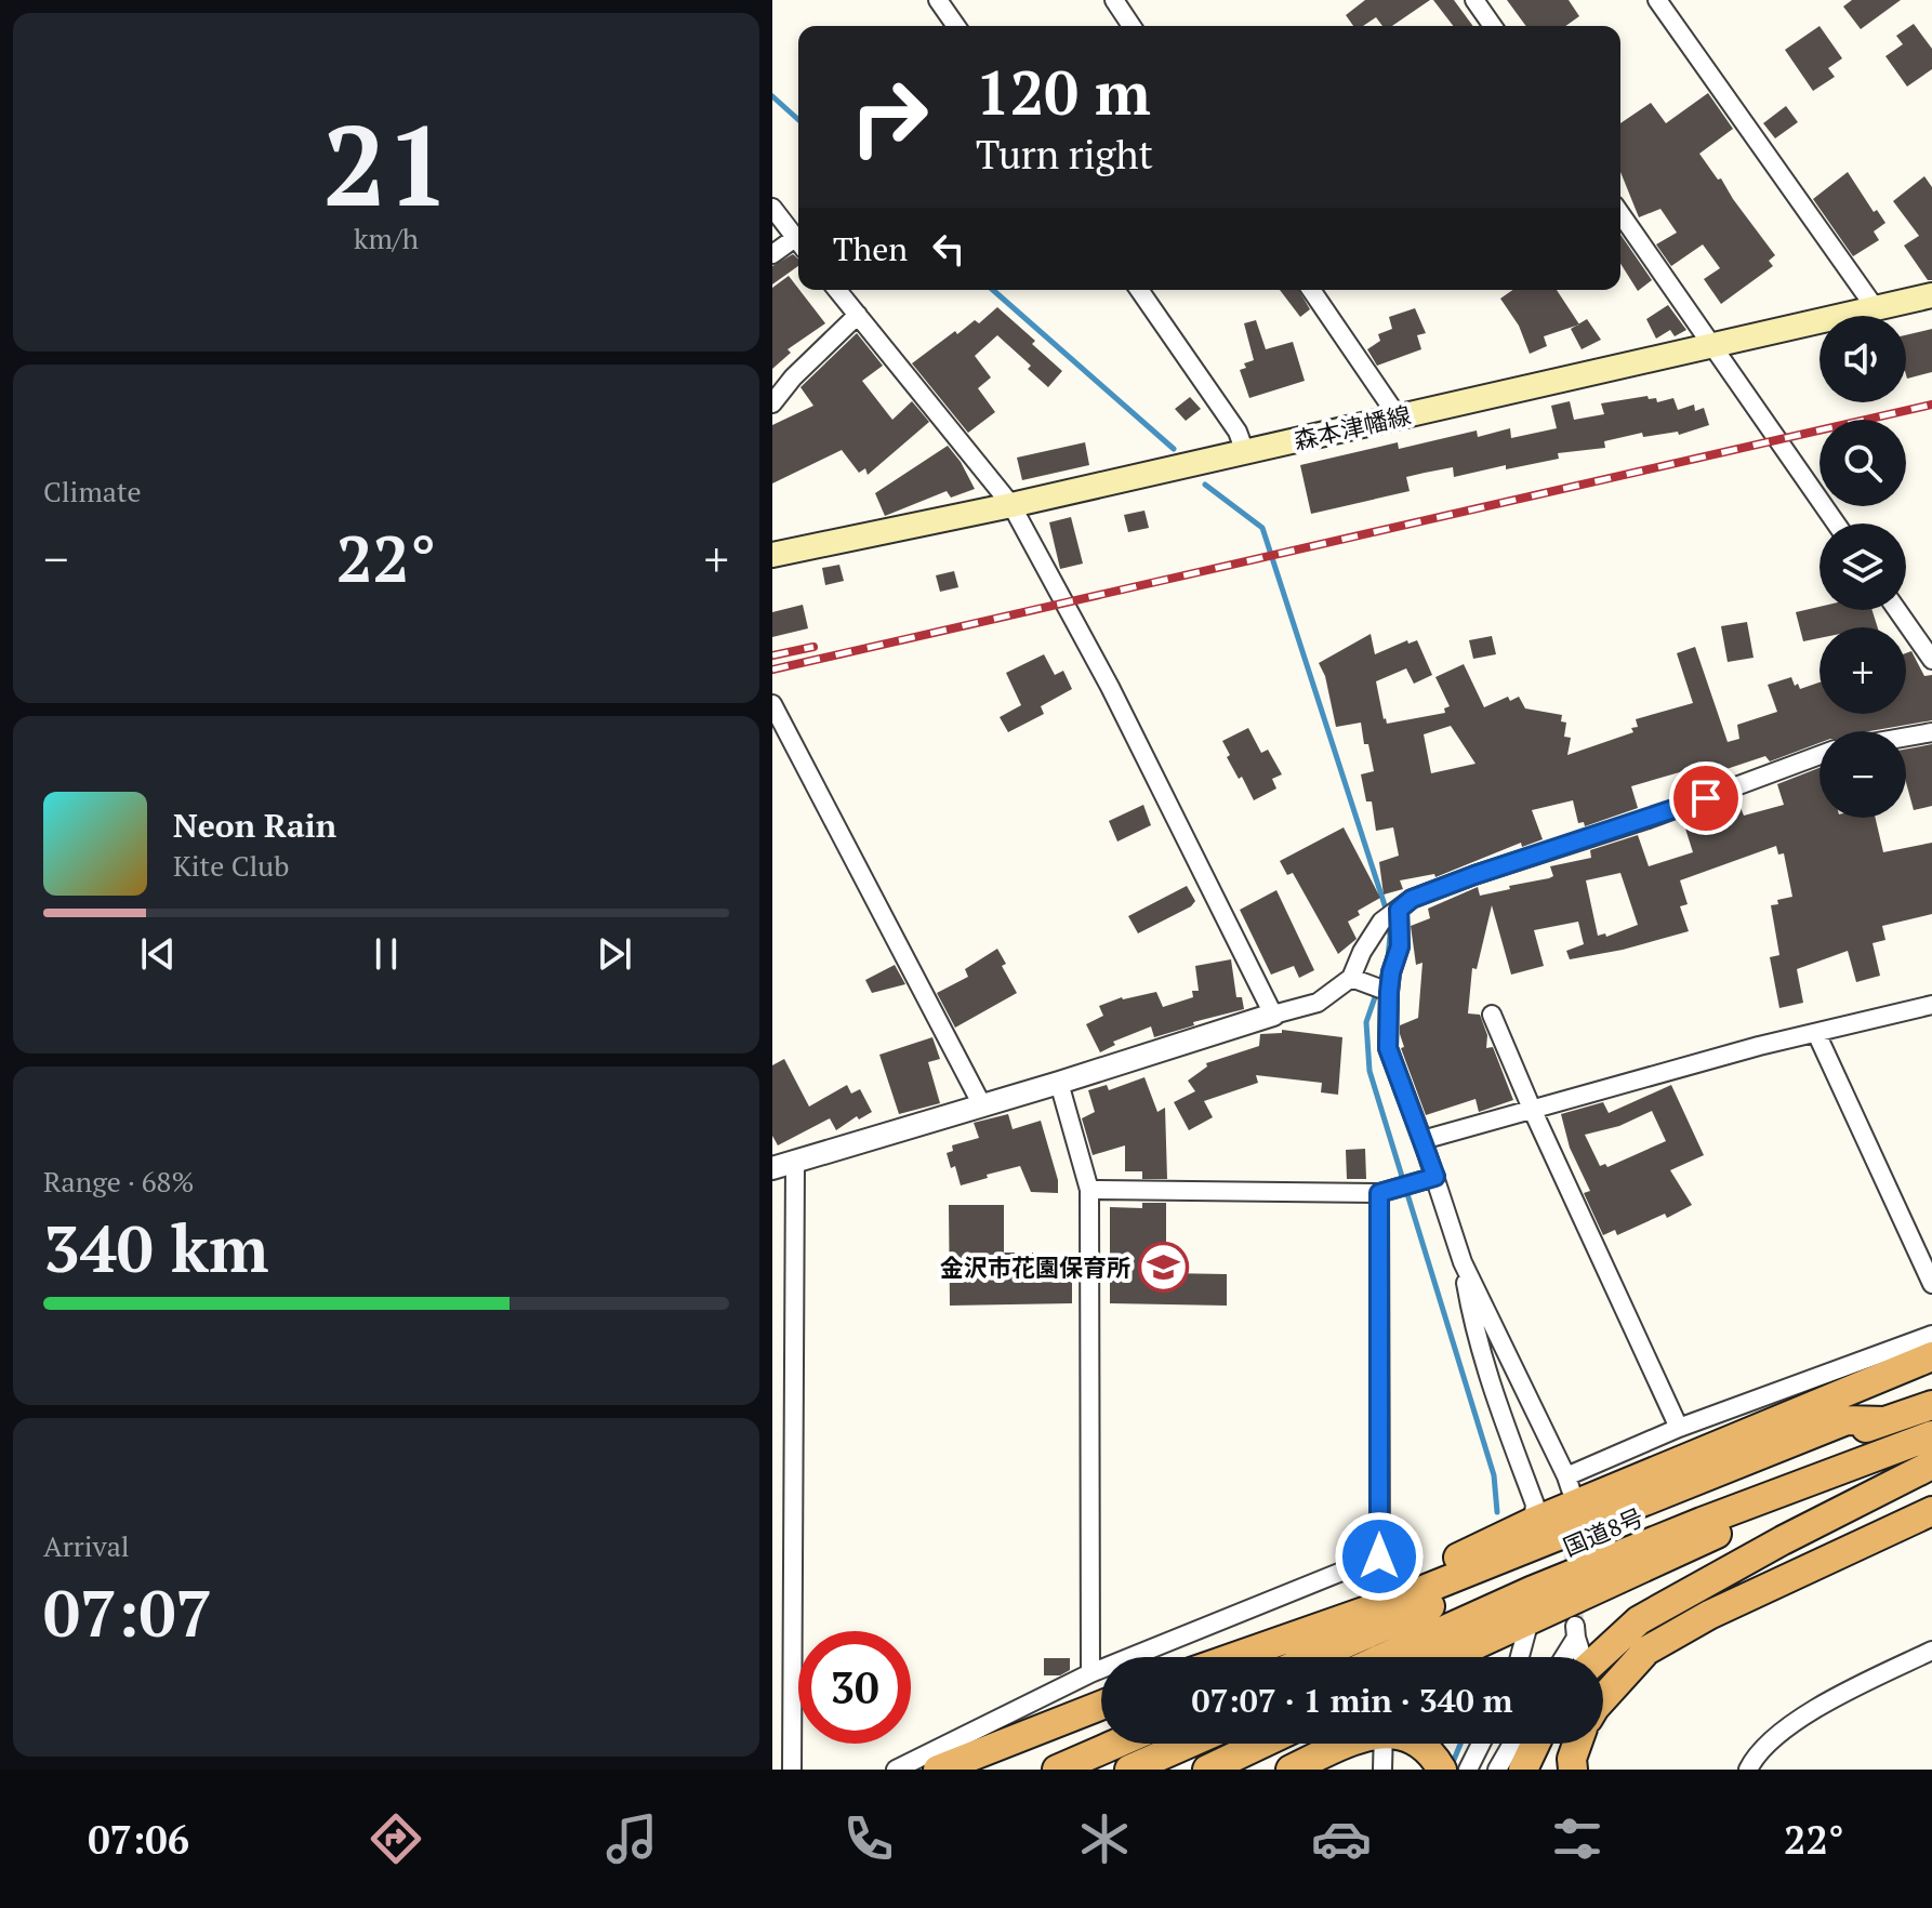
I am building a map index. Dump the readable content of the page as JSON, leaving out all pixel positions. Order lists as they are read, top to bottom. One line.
{"streets":{"highway":["国道8号"],"main road":["森本津幡線"]},"places":{"school or university":["金沢市花園保育所"]},"page":{"tile":[["21","km/h"],"Climate",["Range · 68%","340 km"],["Arrival","07:07"]],"turn":["120 m","Turn right"],"then":"Then","map_buttons":["+","−"],"heat":["−","22°","+"],"song":["Neon Rain","Kite Club"],"limit":"30","trip":"07:07 · 1 min · 340 m","tabs":["07:06","22°"]}}
